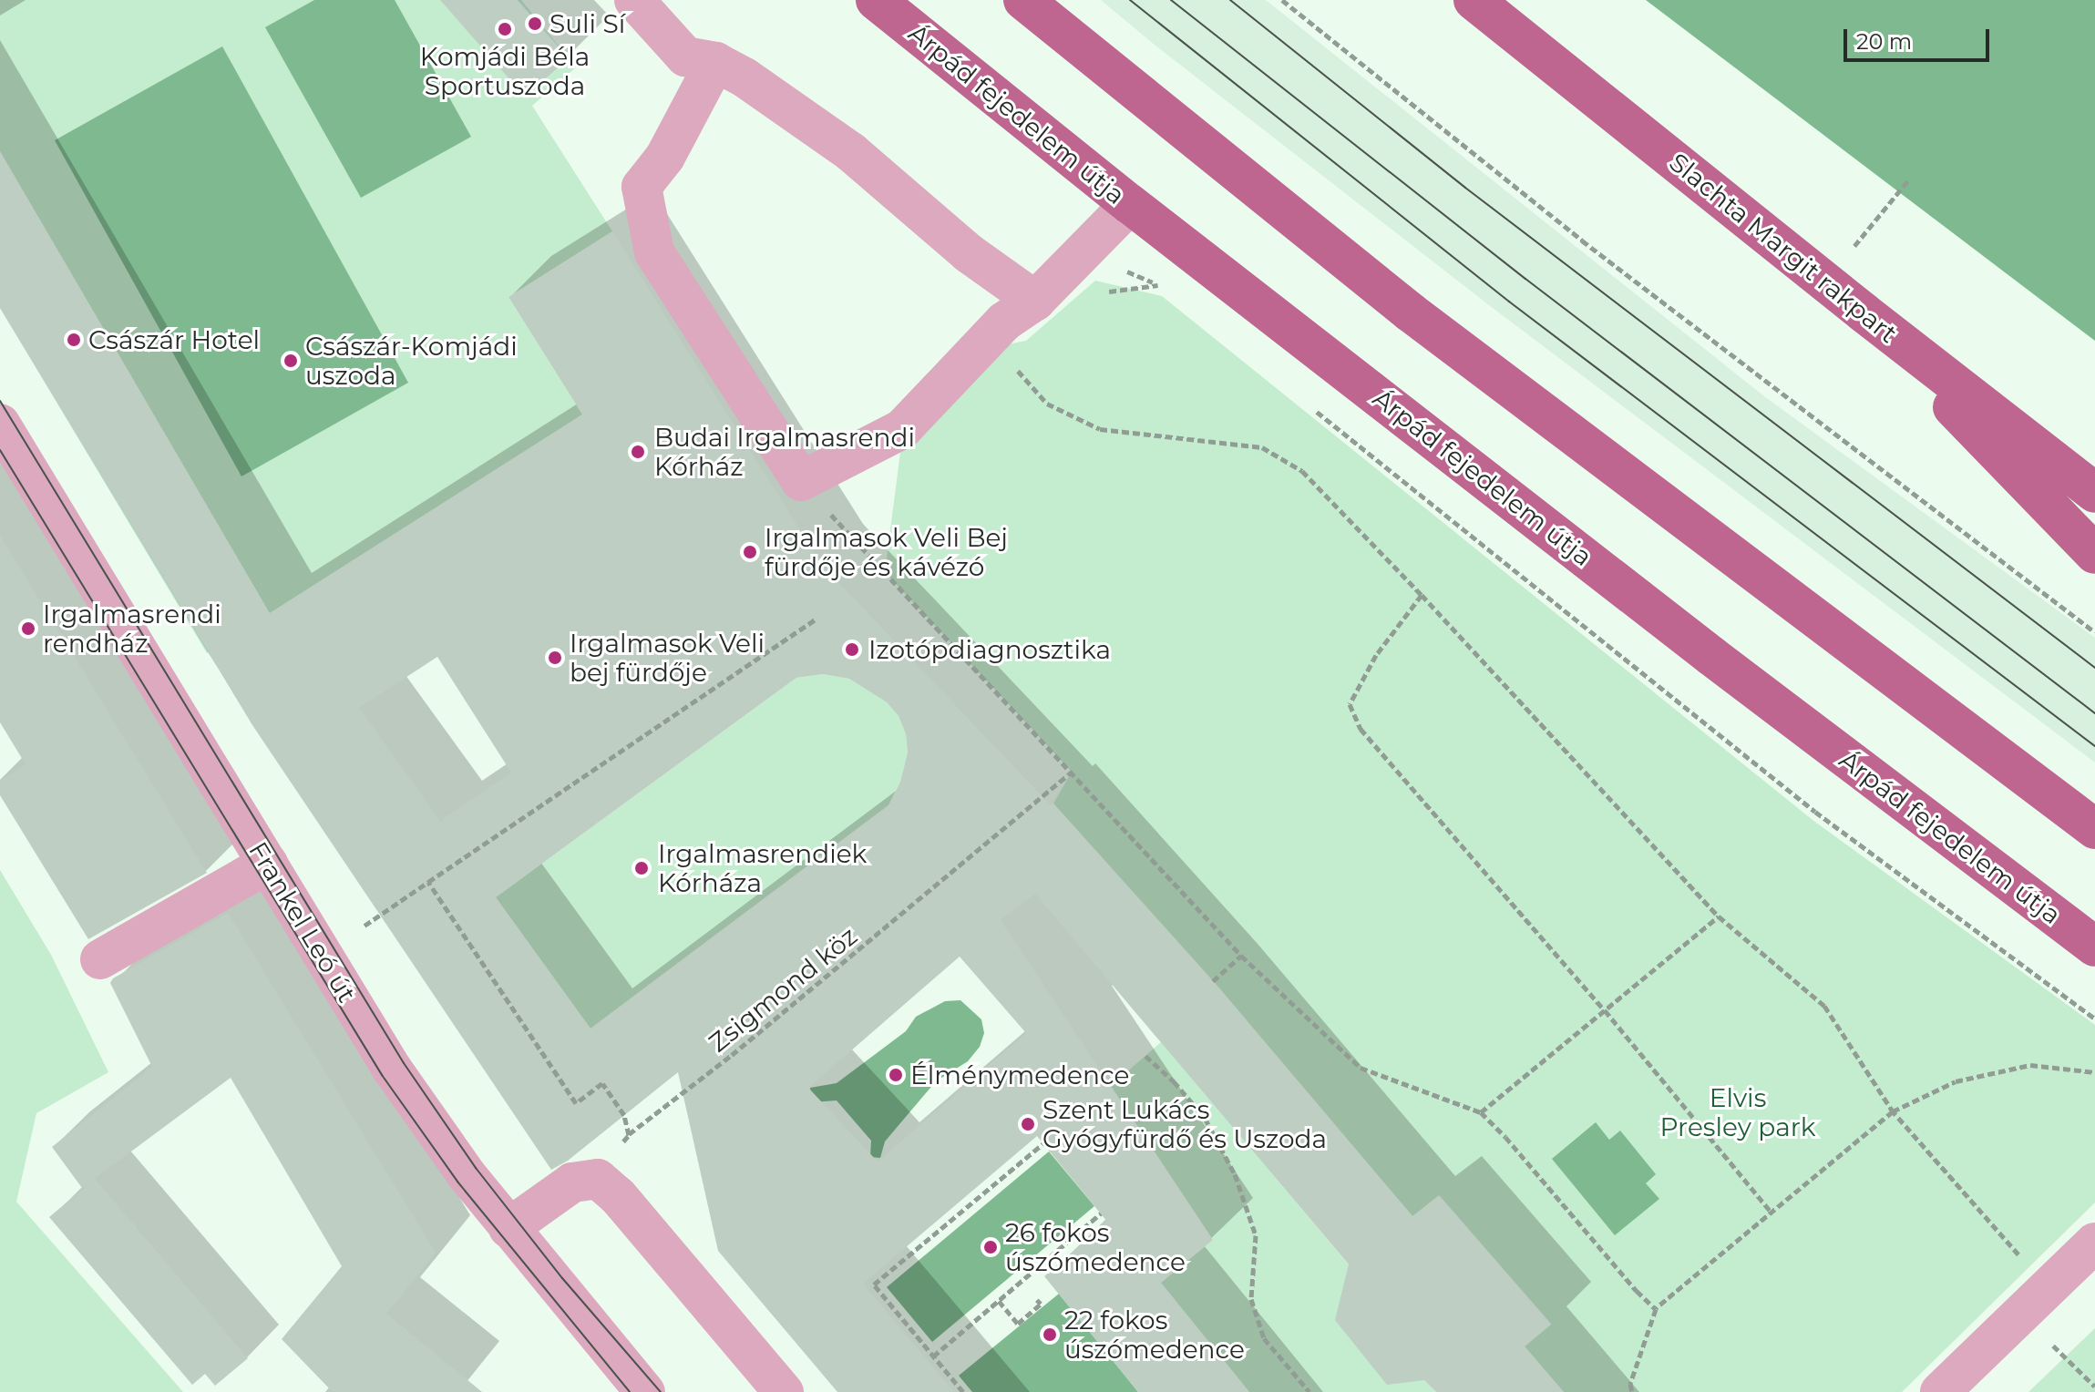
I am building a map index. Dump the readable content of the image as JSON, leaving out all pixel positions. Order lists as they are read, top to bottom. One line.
{"streets":{"main road":["Árpád fejedelem útja","Slachta Margit rakpart"],"street":["Frankel Leó út"],"path":["Zsigmond köz"]},"parks":["Elvis Presley park"],"places":["Suli Sí","Komjádi Béla Sportuszoda","Császár Hotel","Császár-Komjádi uszoda","Budai Irgalmasrendi Kórház","Irgalmasok Veli Bej fürdője és kávézó","Irgalmasrendi rendház","Izotópdiagnosztika","Irgalmasok Veli bej fürdője","Irgalmasrendiek Kórháza","Élménymedence","Szent Lukács Gyógyfürdő és Uszoda","26 fokos úszómedence","22 fokos úszómedence"],"scale_bar":"20 m"}
